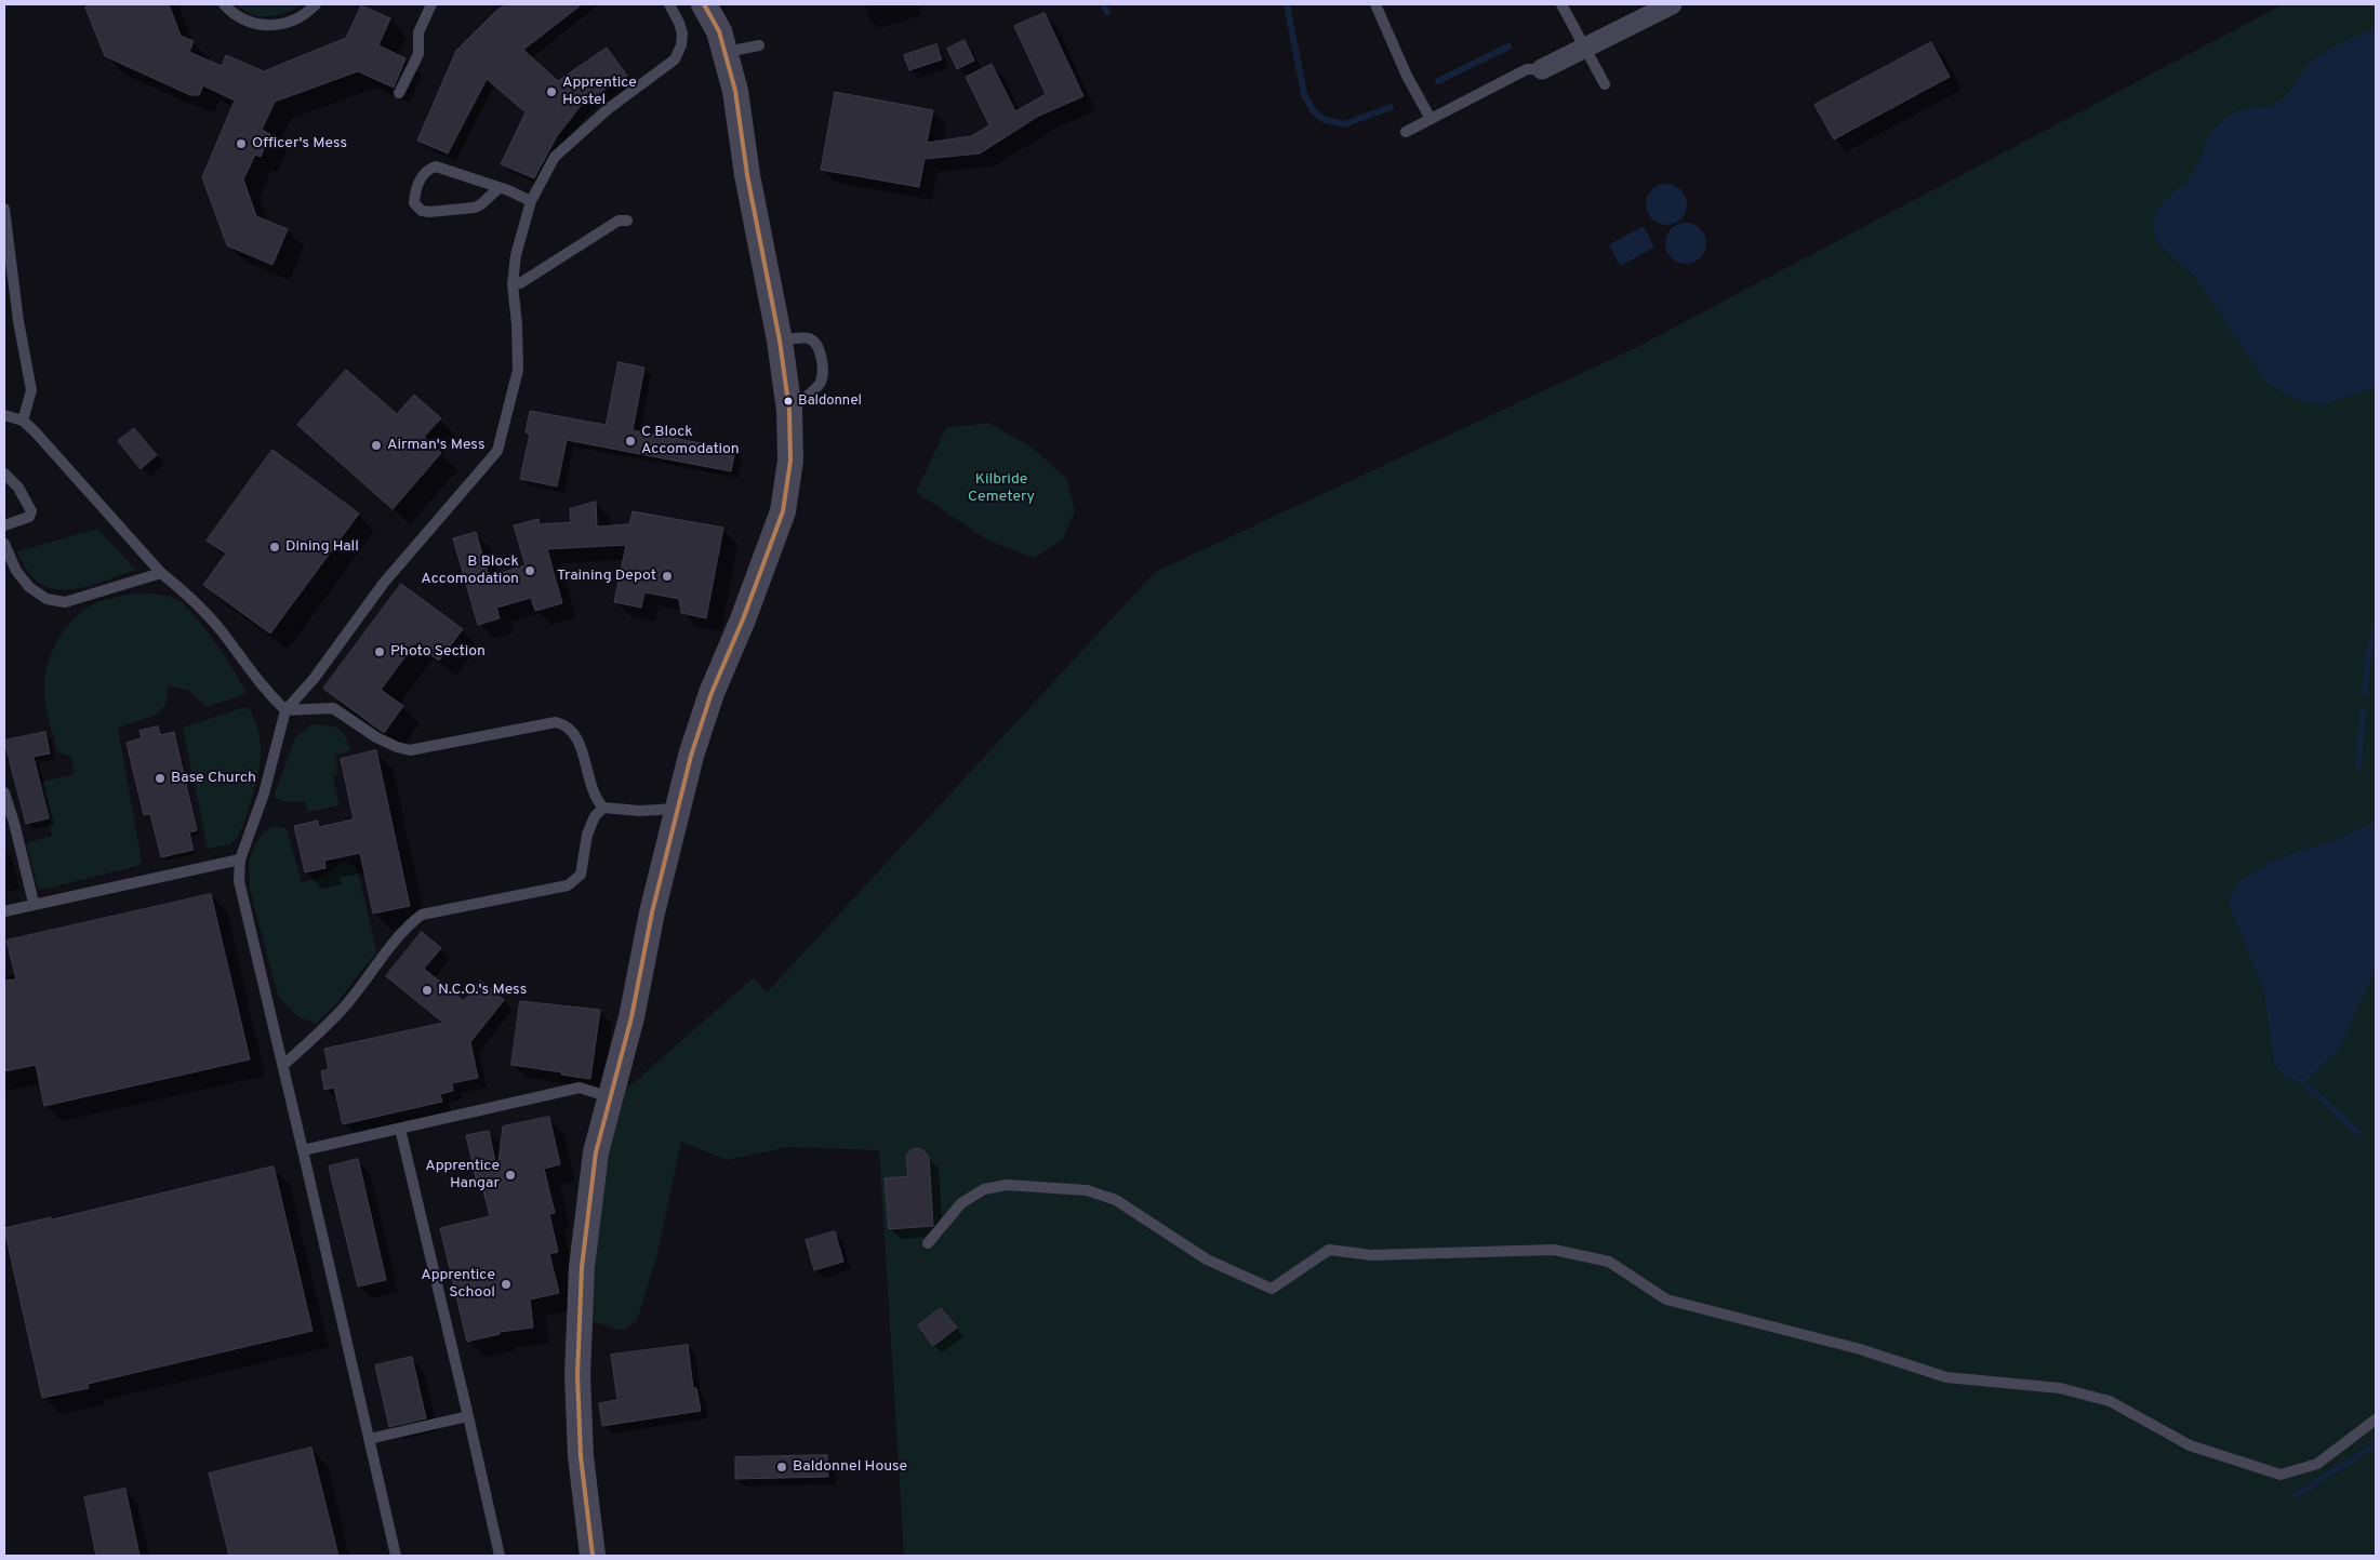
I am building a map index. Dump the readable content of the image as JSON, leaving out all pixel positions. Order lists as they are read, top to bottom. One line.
{"parks":["Kilbride Cemetery"],"places":["Apprentice Hostel","Officer's Mess","Baldonnel","C Block Accomodation","Airman's Mess","Dining Hall","B Block Accomodation","Training Depot","Photo Section","Base Church","N.C.O.'s Mess","Apprentice Hangar","Apprentice School","Baldonnel House"]}
